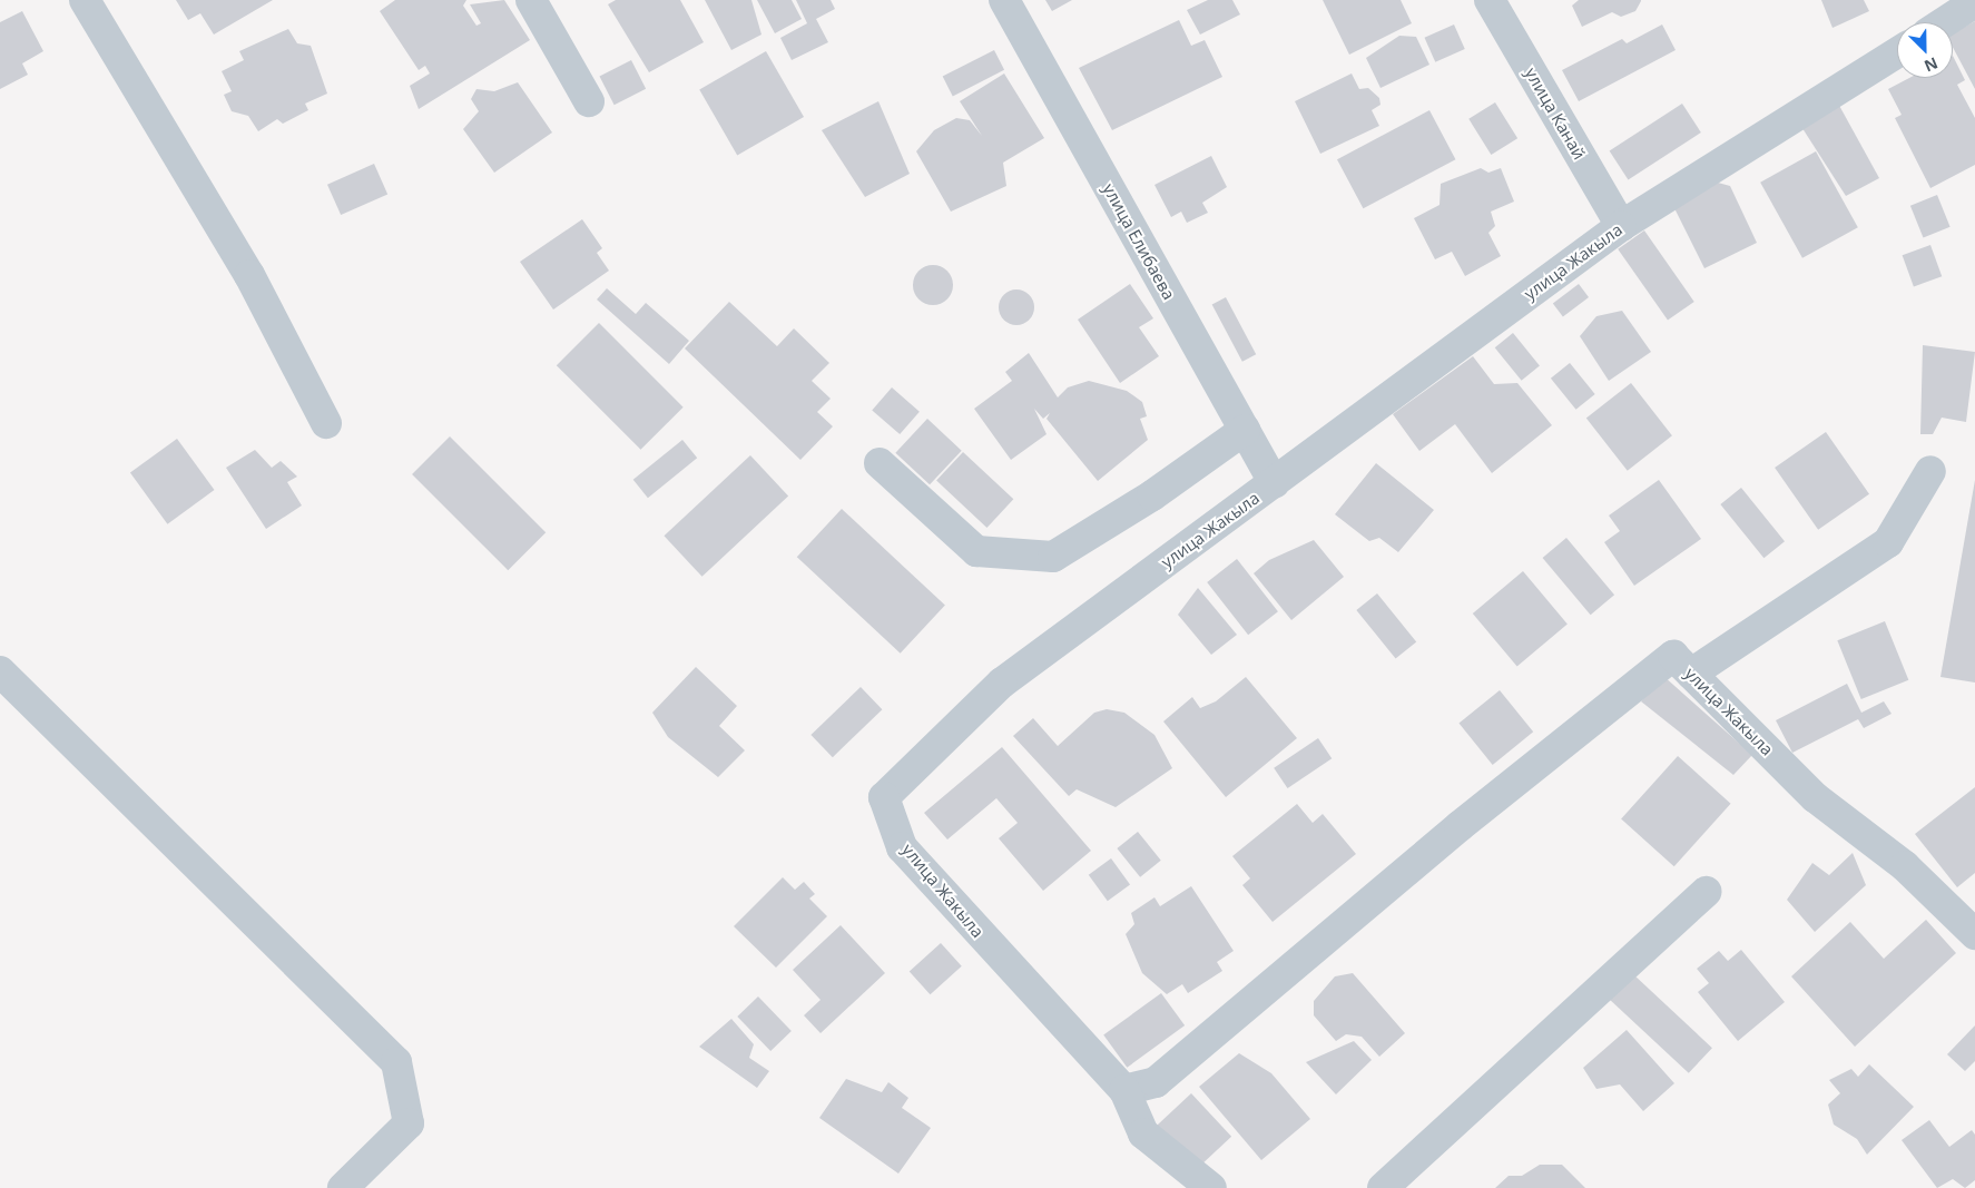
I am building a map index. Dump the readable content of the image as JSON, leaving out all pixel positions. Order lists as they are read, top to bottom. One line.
{"streets":{"street":["улица Канай","улица Елибаева","улица Жакыла"]},"crossings":[["улица Канай","улица Жакыла"],["улица Елибаева","улица Жакыла"]],"north":"bottom right"}
